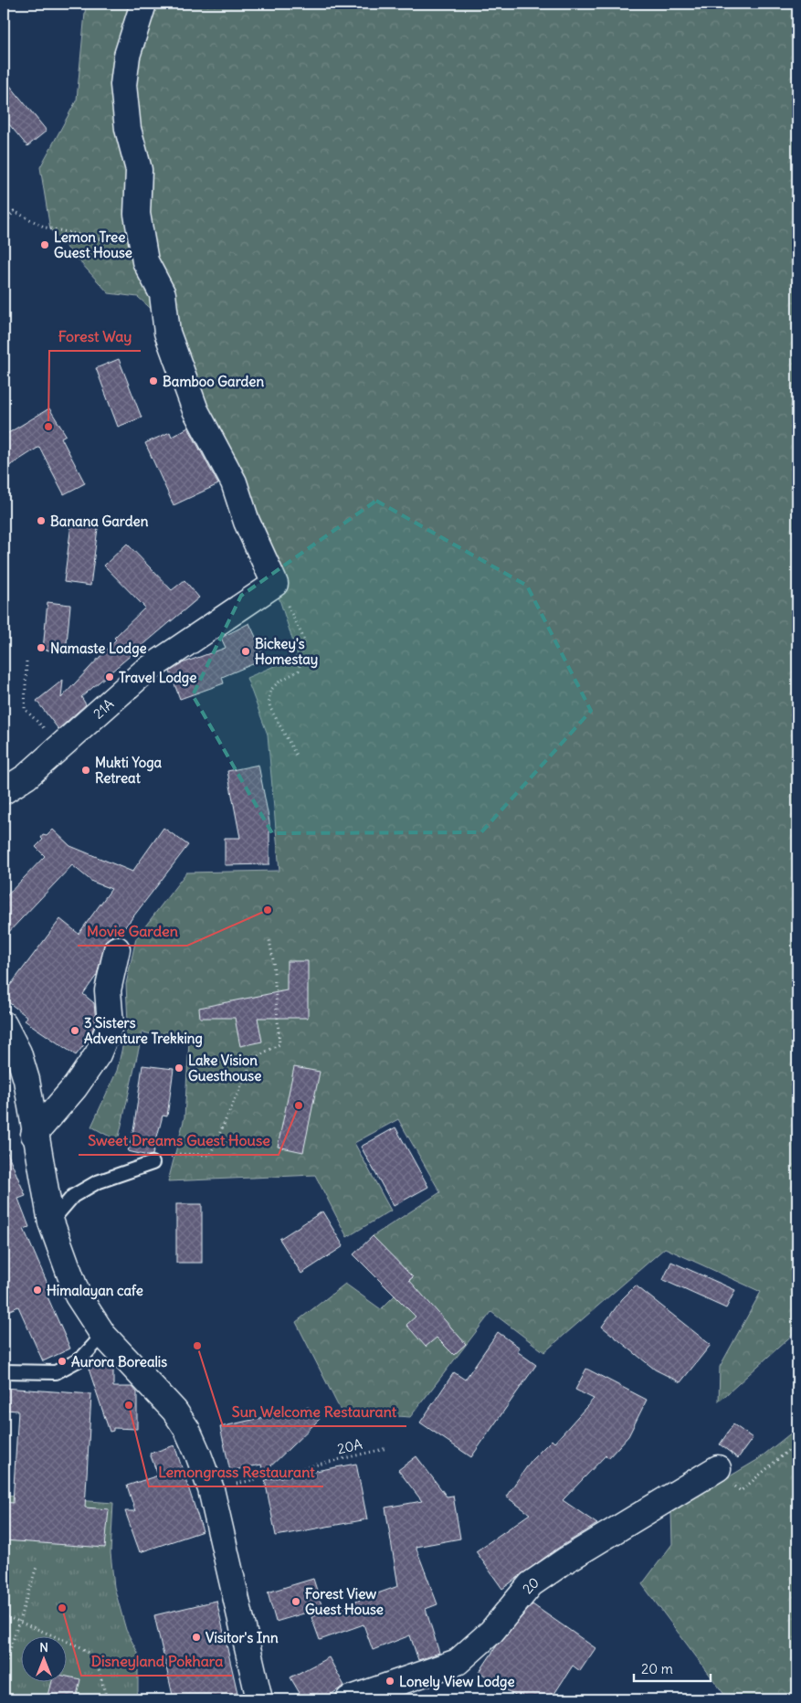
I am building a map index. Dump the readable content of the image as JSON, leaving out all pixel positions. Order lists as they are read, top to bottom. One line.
{"streets":{"street":["21A","20"],"path":["20A"]},"places":["Lemon Tree Guest House","Bamboo Garden","Forest Way","Banana Garden","Namaste Lodge","Bickey's Homestay","Travel Lodge","Mukti Yoga Retreat","Movie Garden","3 Sisters Adventure Trekking","Lake Vision Guesthouse","Sweet Dreams Guest House","Himalayan cafe","Sun Welcome Restaurant","Aurora Borealis","Lemongrass Restaurant","Forest View Guest House","Disneyland Pokhara","Visitor's Inn","Lonely View Lodge"],"scale_bar":"20 m","north":"top"}
